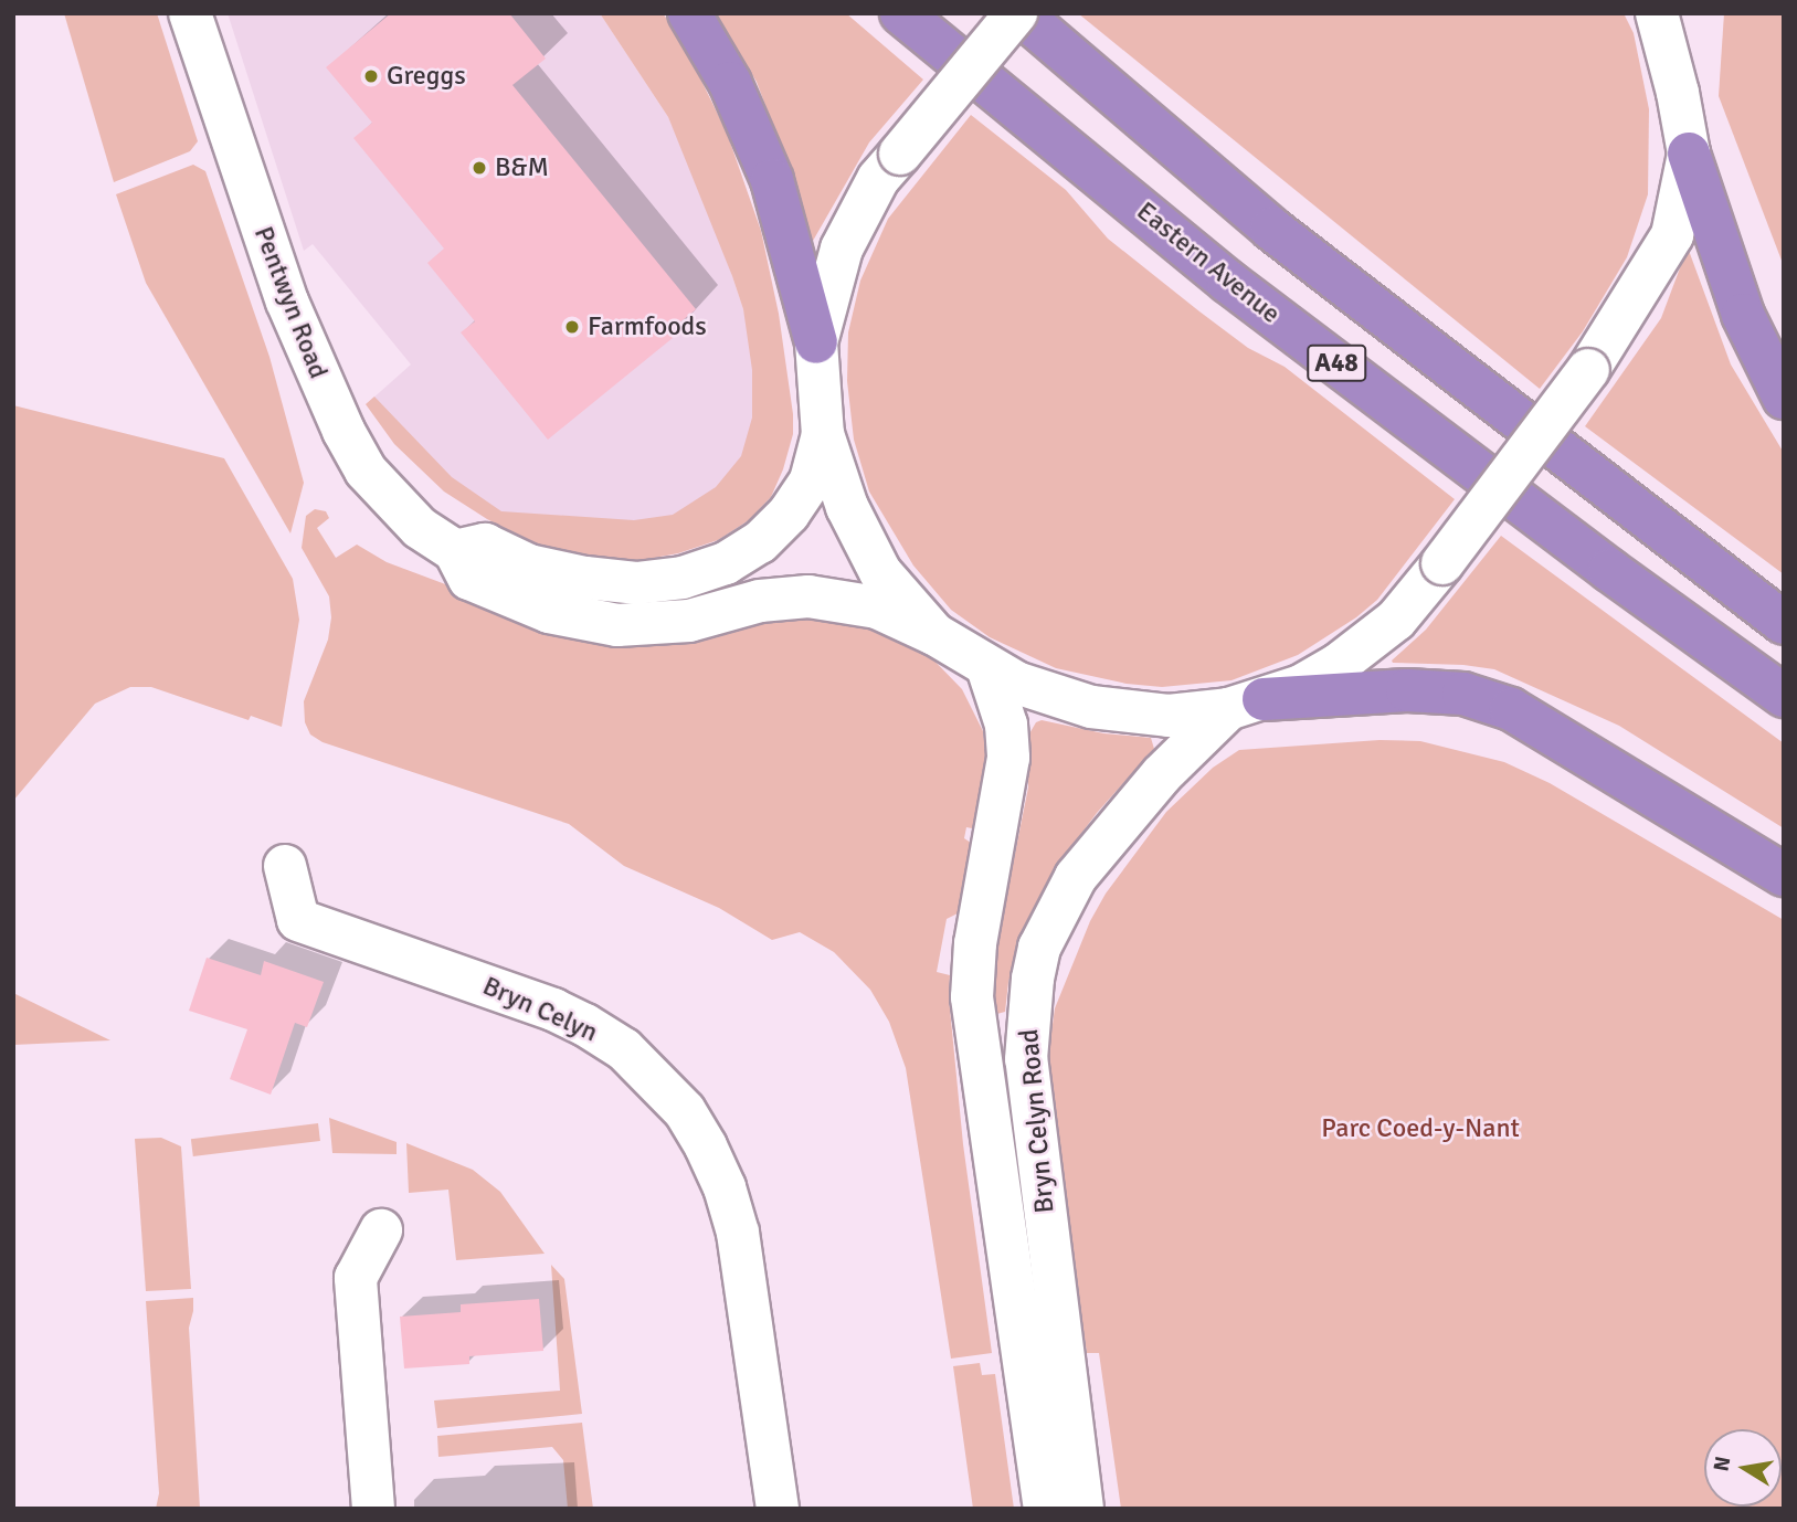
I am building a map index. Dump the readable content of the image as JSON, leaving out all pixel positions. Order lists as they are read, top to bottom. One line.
{"streets":{"highway":["Eastern Avenue","A48"],"street":["Pentwyn Road","Bryn Celyn","Bryn Celyn Road"]},"parks":["Parc Coed-y-Nant"],"places":["Greggs","B&M","Farmfoods"],"north":"left"}
